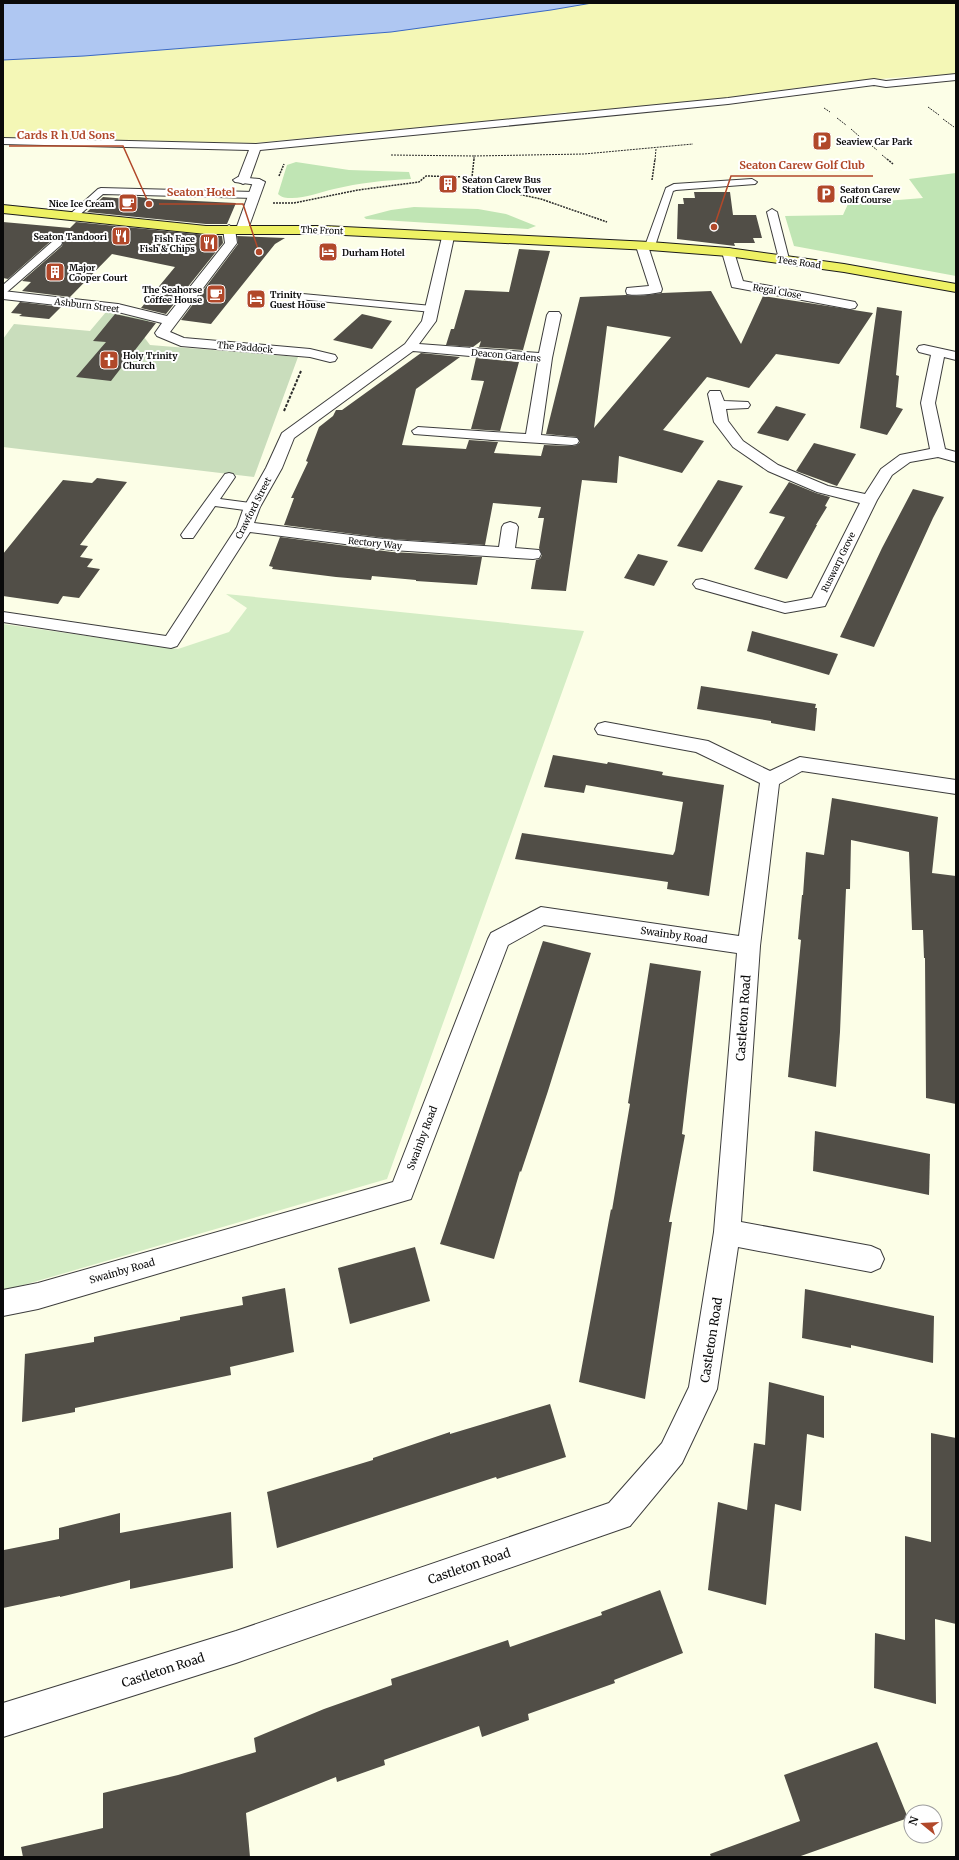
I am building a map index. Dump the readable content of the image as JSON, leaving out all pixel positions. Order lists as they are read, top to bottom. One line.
{"streets":{"main road":["The Front","Tees Road"],"street":["Regal Close","Ashburn Street","The Paddock","Deacon Gardens","Crawford Street","Rectory Way","Ruswarp Grove","Swainby Road","Castleton Road"]},"crossings":[["The Front","Tees Road"],["Tees Road","Regal Close"],["Ashburn Street","The Paddock"],["Crawford Street","Rectory Way"],["Swainby Road","Castleton Road"]],"places":{"parking":["Seaview Car Park","Seaton Carew Golf Course"],"building":["Seaton Carew Bus Station Clock Tower","Major Cooper Court"],"cafe":["Nice Ice Cream","The Seahorse Coffee House"],"other":["Cards R h Ud Sons","Seaton Carew Golf Club","Seaton Hotel"],"restaurant":["Seaton Tandoori","Fish Face Fish & Chips"],"hotel":["Durham Hotel","Trinity Guest House"],"church":["Holy Trinity Church"]},"north":"left"}
